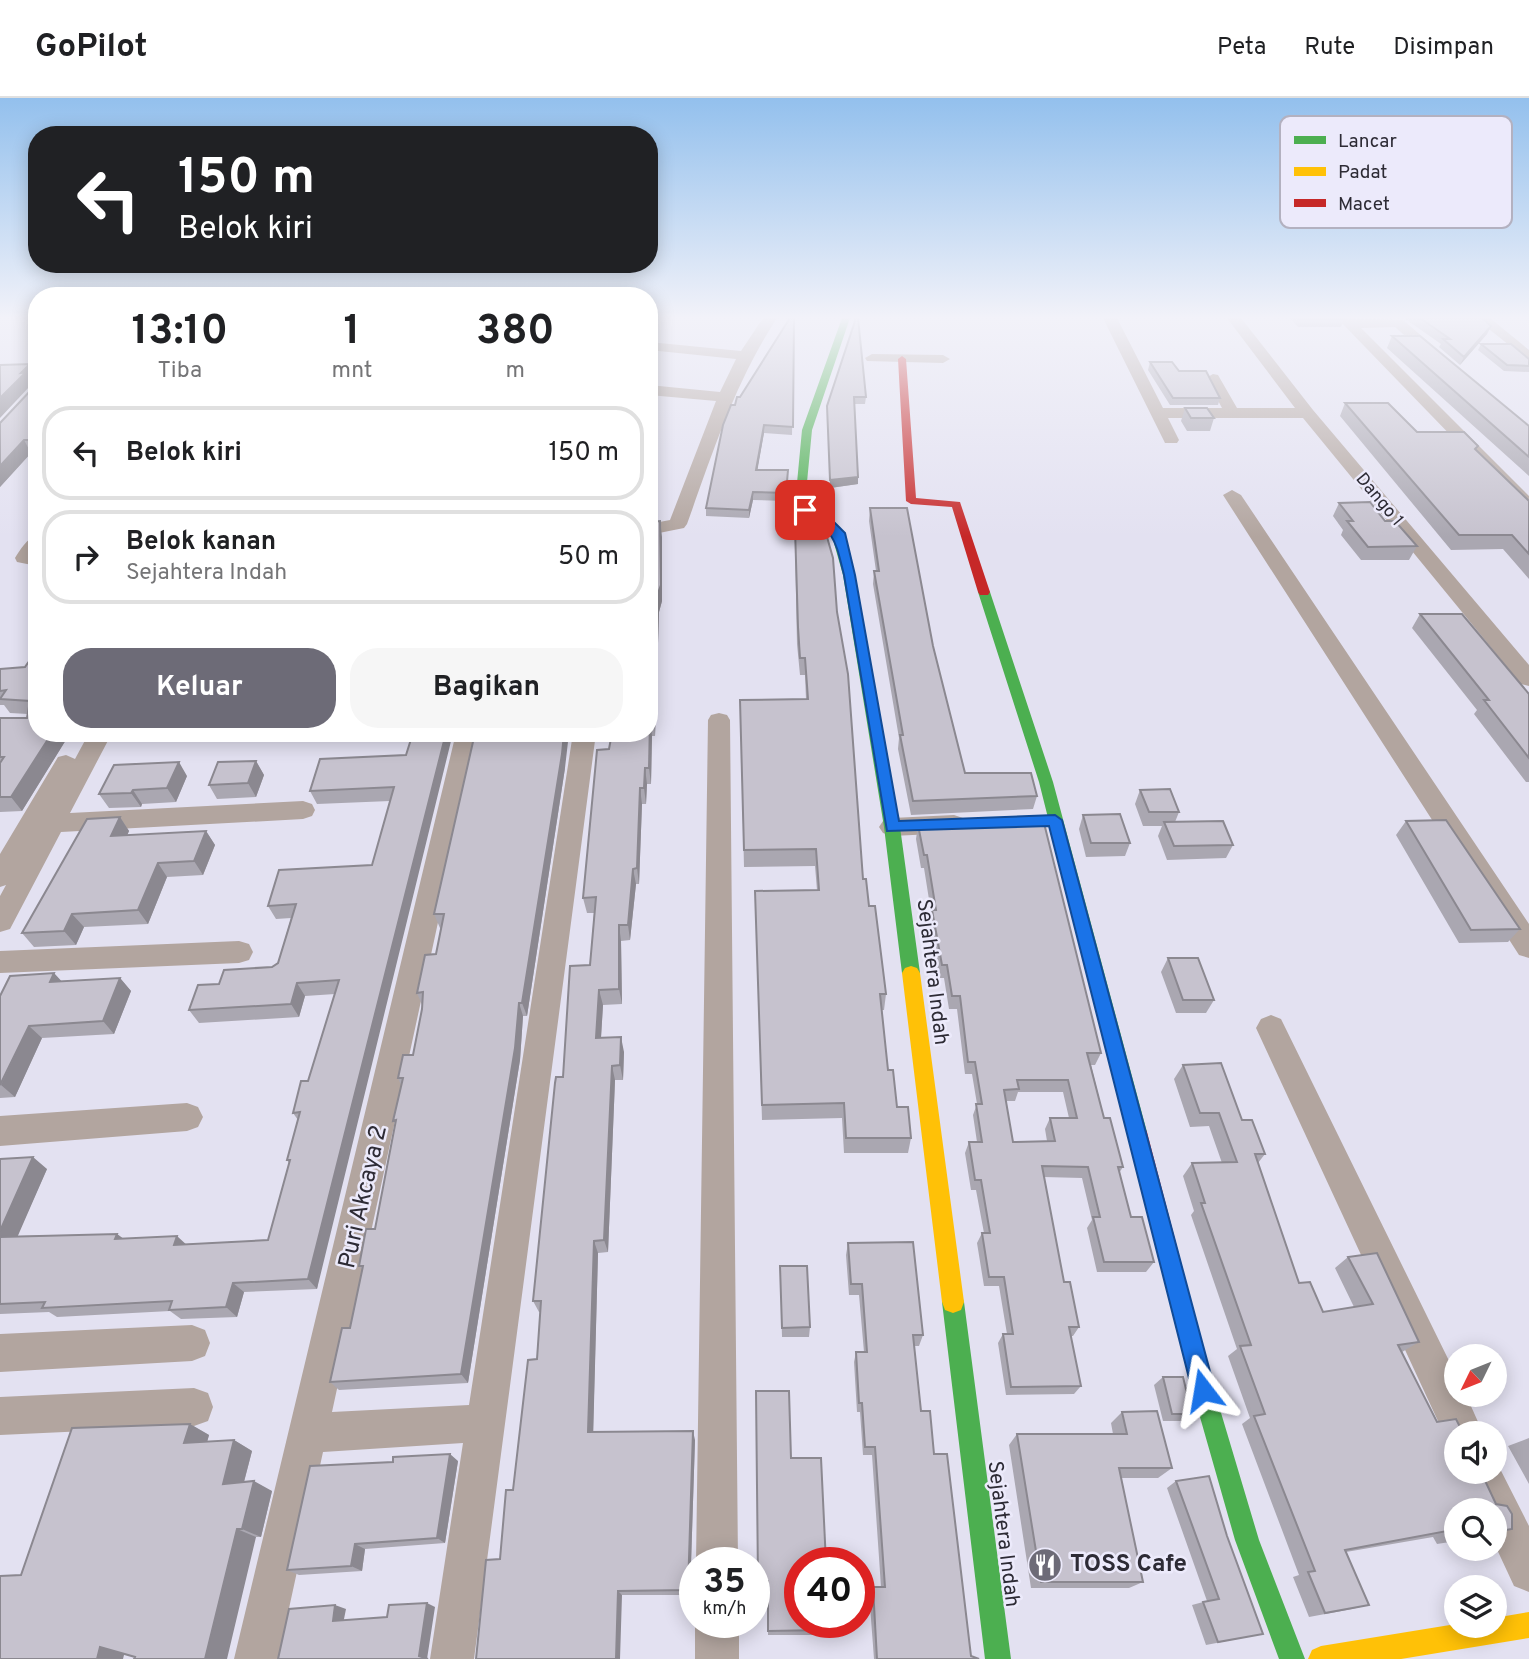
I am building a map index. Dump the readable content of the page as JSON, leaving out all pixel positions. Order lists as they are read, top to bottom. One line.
{"streets":{"street":["Dango 1","Sejahtera Indah","Puri Akcaya 2"]},"places":{"restaurant":["TOSS Cafe"]},"legend":["Lancar","Padat","Macet"],"north":"bottom left","page":{"header":"GoPilot","nav":["Peta","Rute","Disimpan"],"turn":["150 m","Belok kiri"],"eta":["13:10","Tiba","1","mnt","380","m"],"list":[{"name":"Belok kiri","value":"150 m"},{"name":"Belok kanan","note":"Sejahtera Indah","value":"50 m"}],"buttons":["Keluar","Bagikan"],"speed":"35 km/h","limit":"40"}}
